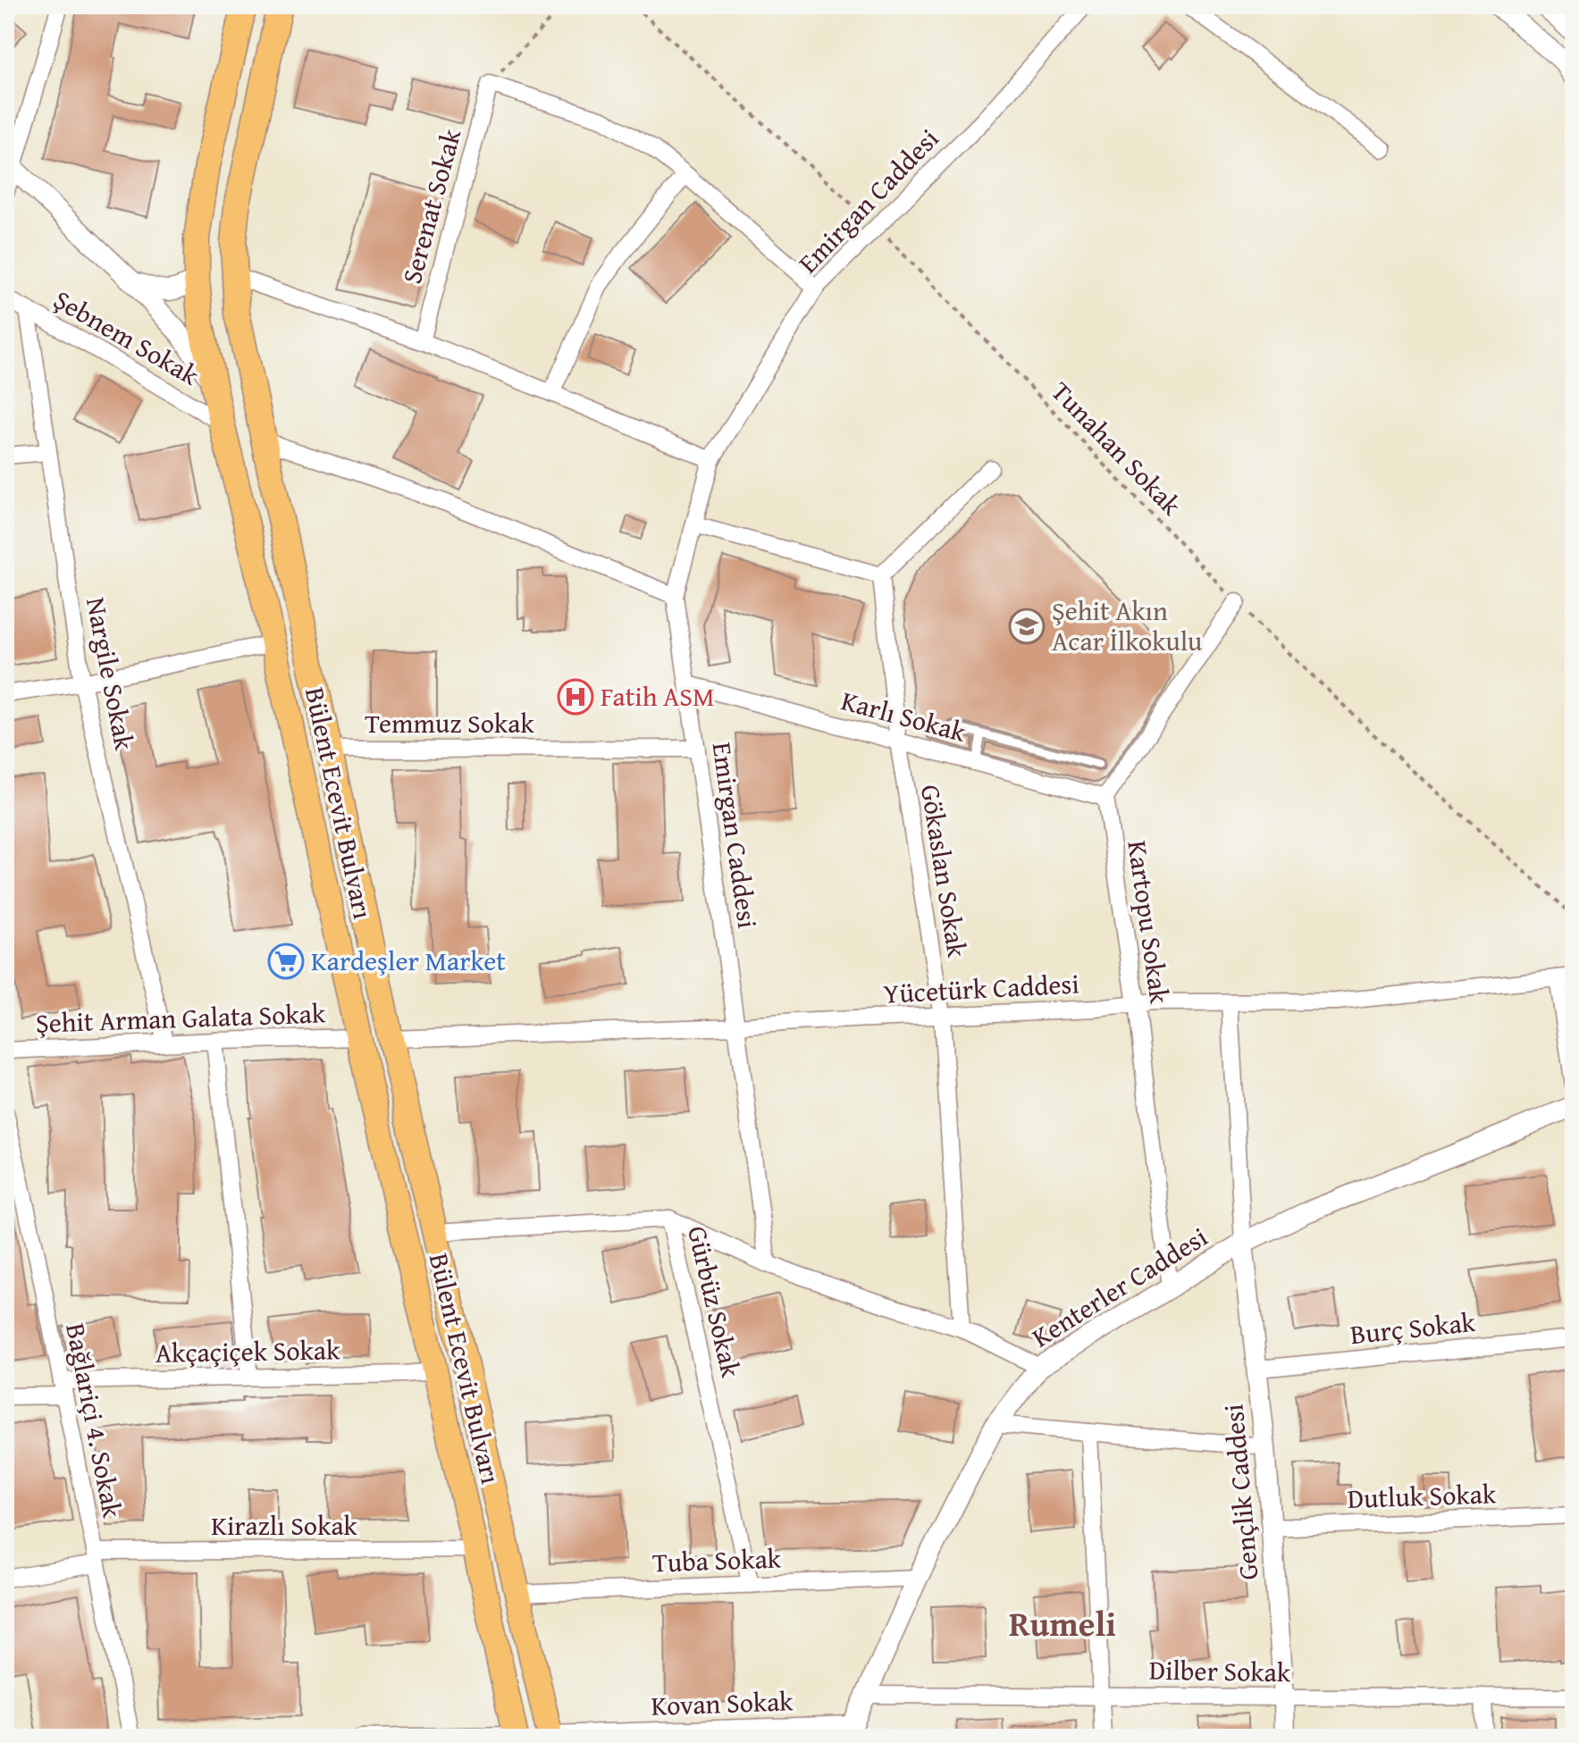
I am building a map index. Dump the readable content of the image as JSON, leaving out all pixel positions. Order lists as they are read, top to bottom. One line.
{"streets":{"main road":["Bülent Ecevit Bulvarı"],"street":["Emirgan Caddesi","Serenat Sokak","Şebnem Sokak","Nargile Sokak","Karlı Sokak","Temmuz Sokak","Gökaslan Sokak","Kartopu Sokak","Yücetürk Caddesi","Şehit Arman Galata Sokak","Kenterler Caddesi","Gürbüz Sokak","Burç Sokak","Akçaçiçek Sokak","Bağlariçi 4. Sokak","Gençlik Caddesi","Dutluk Sokak","Kirazlı Sokak","Tuba Sokak","Dilber Sokak","Kovan Sokak"],"path":["Tunahan Sokak"]},"crossings":[["Emirgan Caddesi","Tunahan Sokak"],["Emirgan Caddesi","Karlı Sokak"],["Emirgan Caddesi","Temmuz Sokak"],["Emirgan Caddesi","Yücetürk Caddesi"],["Şebnem Sokak","Nargile Sokak"],["Şebnem Sokak","Bülent Ecevit Bulvarı"],["Nargile Sokak","Şehit Arman Galata Sokak"],["Karlı Sokak","Gökaslan Sokak"],["Karlı Sokak","Kartopu Sokak"],["Temmuz Sokak","Bülent Ecevit Bulvarı"],["Bülent Ecevit Bulvarı","Yücetürk Caddesi"],["Bülent Ecevit Bulvarı","Şehit Arman Galata Sokak"],["Bülent Ecevit Bulvarı","Gürbüz Sokak"],["Bülent Ecevit Bulvarı","Akçaçiçek Sokak"],["Bülent Ecevit Bulvarı","Kirazlı Sokak"],["Bülent Ecevit Bulvarı","Tuba Sokak"],["Bülent Ecevit Bulvarı","Kovan Sokak"],["Gökaslan Sokak","Yücetürk Caddesi"],["Kartopu Sokak","Yücetürk Caddesi"],["Kartopu Sokak","Kenterler Caddesi"],["Kenterler Caddesi","Gençlik Caddesi"],["Kenterler Caddesi","Tuba Sokak"],["Kenterler Caddesi","Dilber Sokak"],["Kenterler Caddesi","Kovan Sokak"],["Gürbüz Sokak","Tuba Sokak"],["Burç Sokak","Gençlik Caddesi"],["Akçaçiçek Sokak","Bağlariçi 4. Sokak"],["Bağlariçi 4. Sokak","Kirazlı Sokak"],["Gençlik Caddesi","Dutluk Sokak"],["Gençlik Caddesi","Dilber Sokak"]],"districts":["Rumeli"],"places":{"school or university":["Şehit Akın Acar İlkokulu"],"hospital":["Fatih ASM"],"supermarket":["Kardeşler Market"]}}
